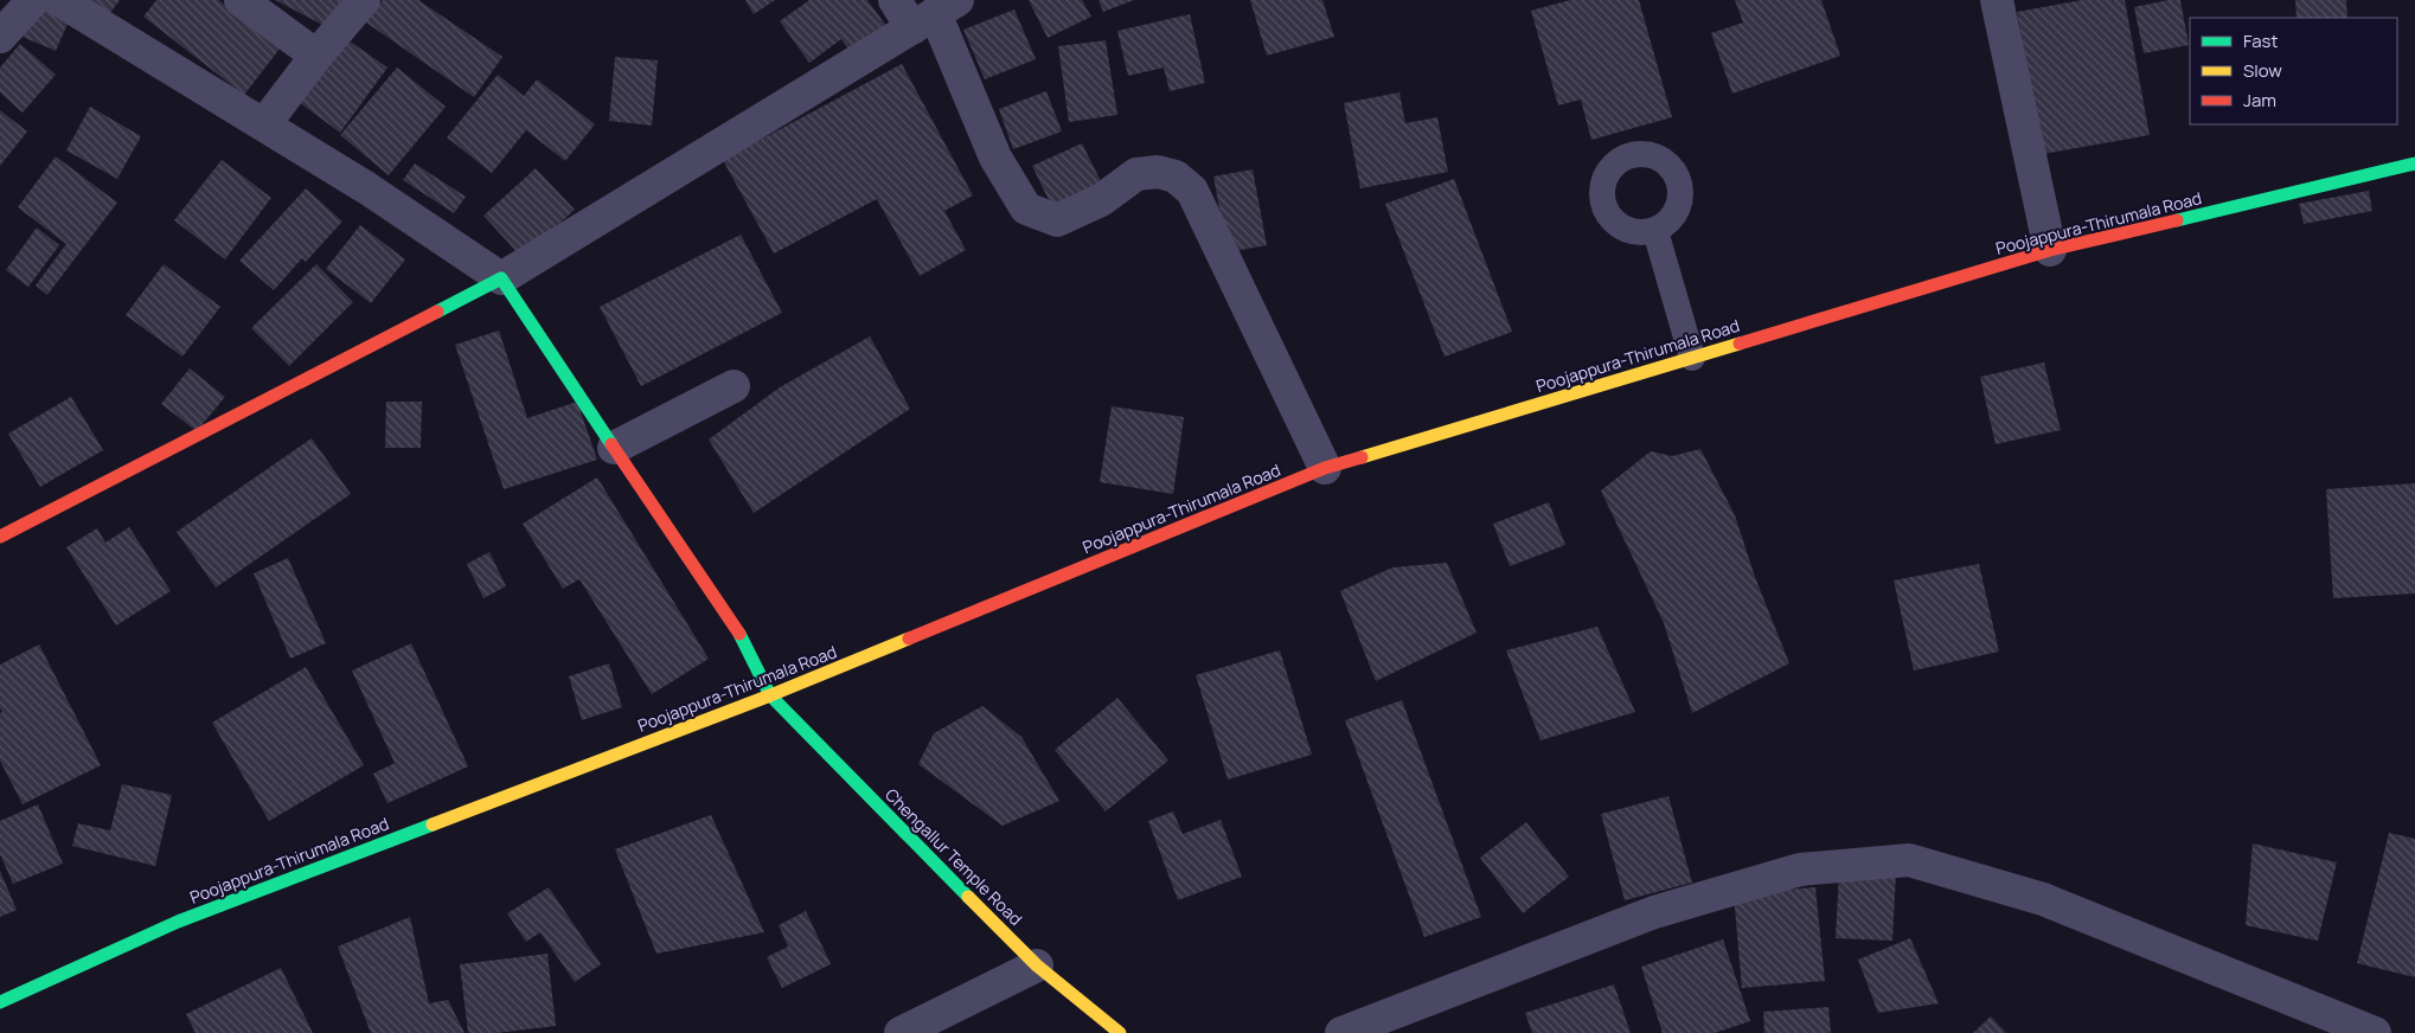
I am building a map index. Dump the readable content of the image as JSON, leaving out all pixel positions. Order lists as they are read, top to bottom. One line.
{"streets":{"main road":["Poojappura-Thirumala Road","Chengallur Temple Road"]},"crossings":[["Poojappura-Thirumala Road","Chengallur Temple Road"]],"legend":["Fast","Slow","Jam"]}
